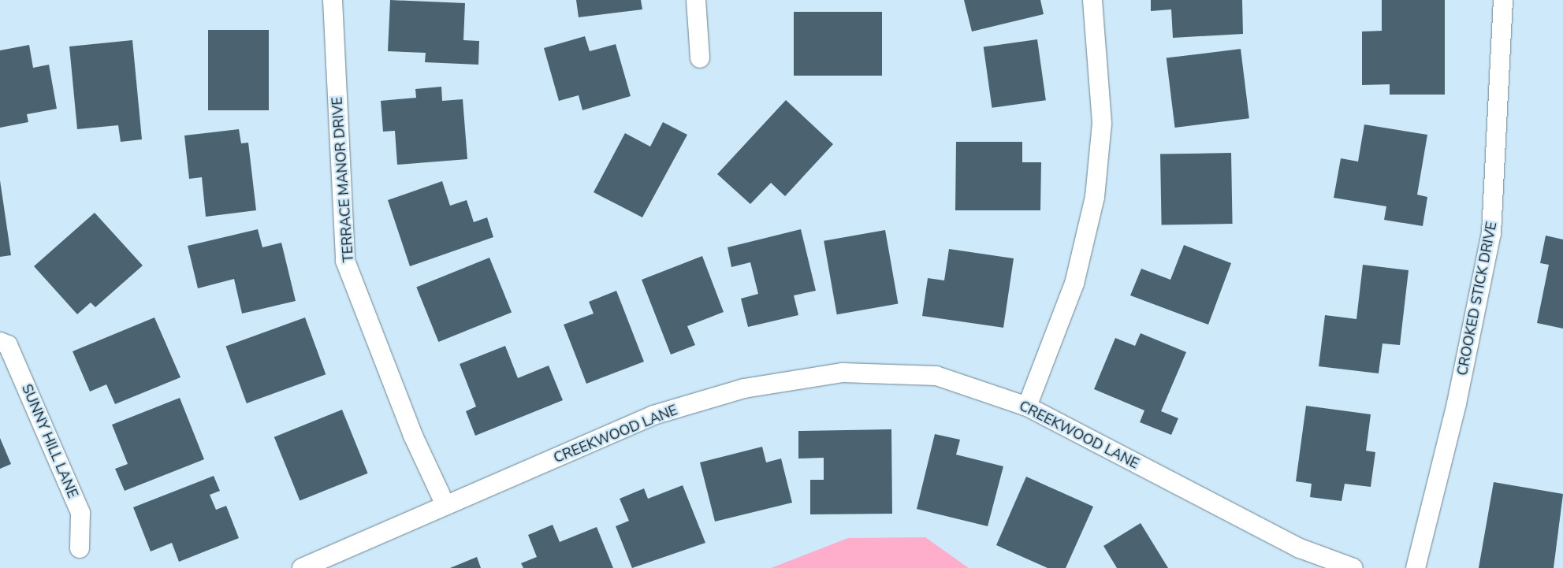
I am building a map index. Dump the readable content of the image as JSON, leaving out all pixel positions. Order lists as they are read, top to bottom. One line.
{"streets":{"street":["TERRACE MANOR DRIVE","CROOKED STICK DRIVE","CREEKWOOD LANE","SUNNY HILL LANE"]},"crossings":[["TERRACE MANOR DRIVE","CREEKWOOD LANE"]]}
